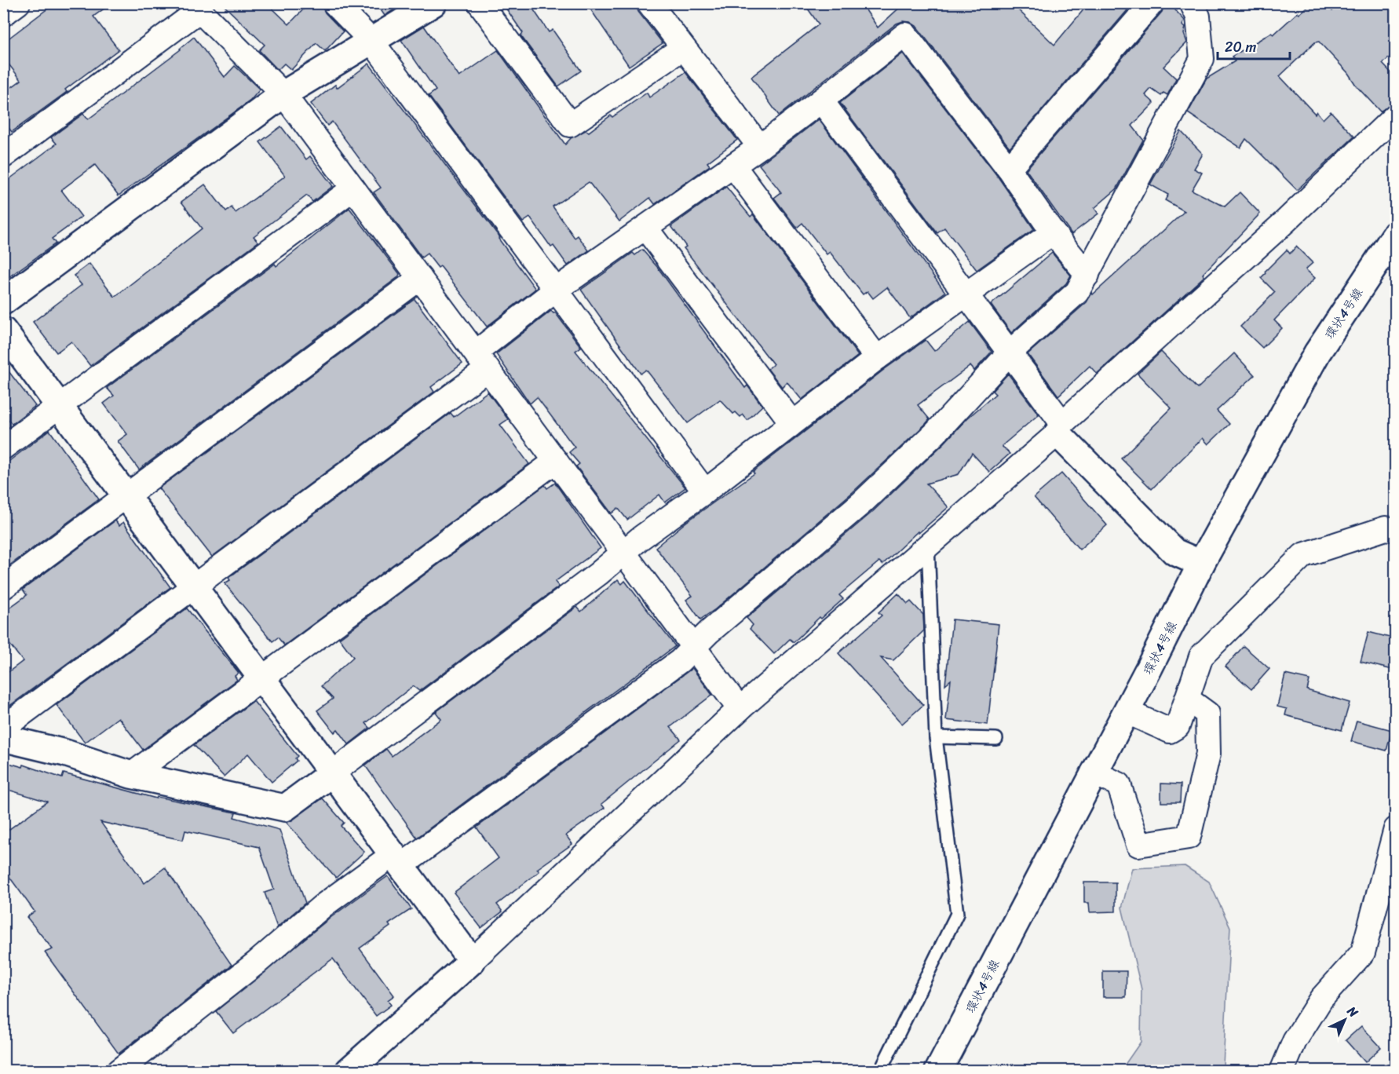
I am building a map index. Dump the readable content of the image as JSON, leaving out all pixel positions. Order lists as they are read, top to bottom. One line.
{"streets":{"street":["環状4号線"]},"scale_bar":"20 m","north":"top right"}
